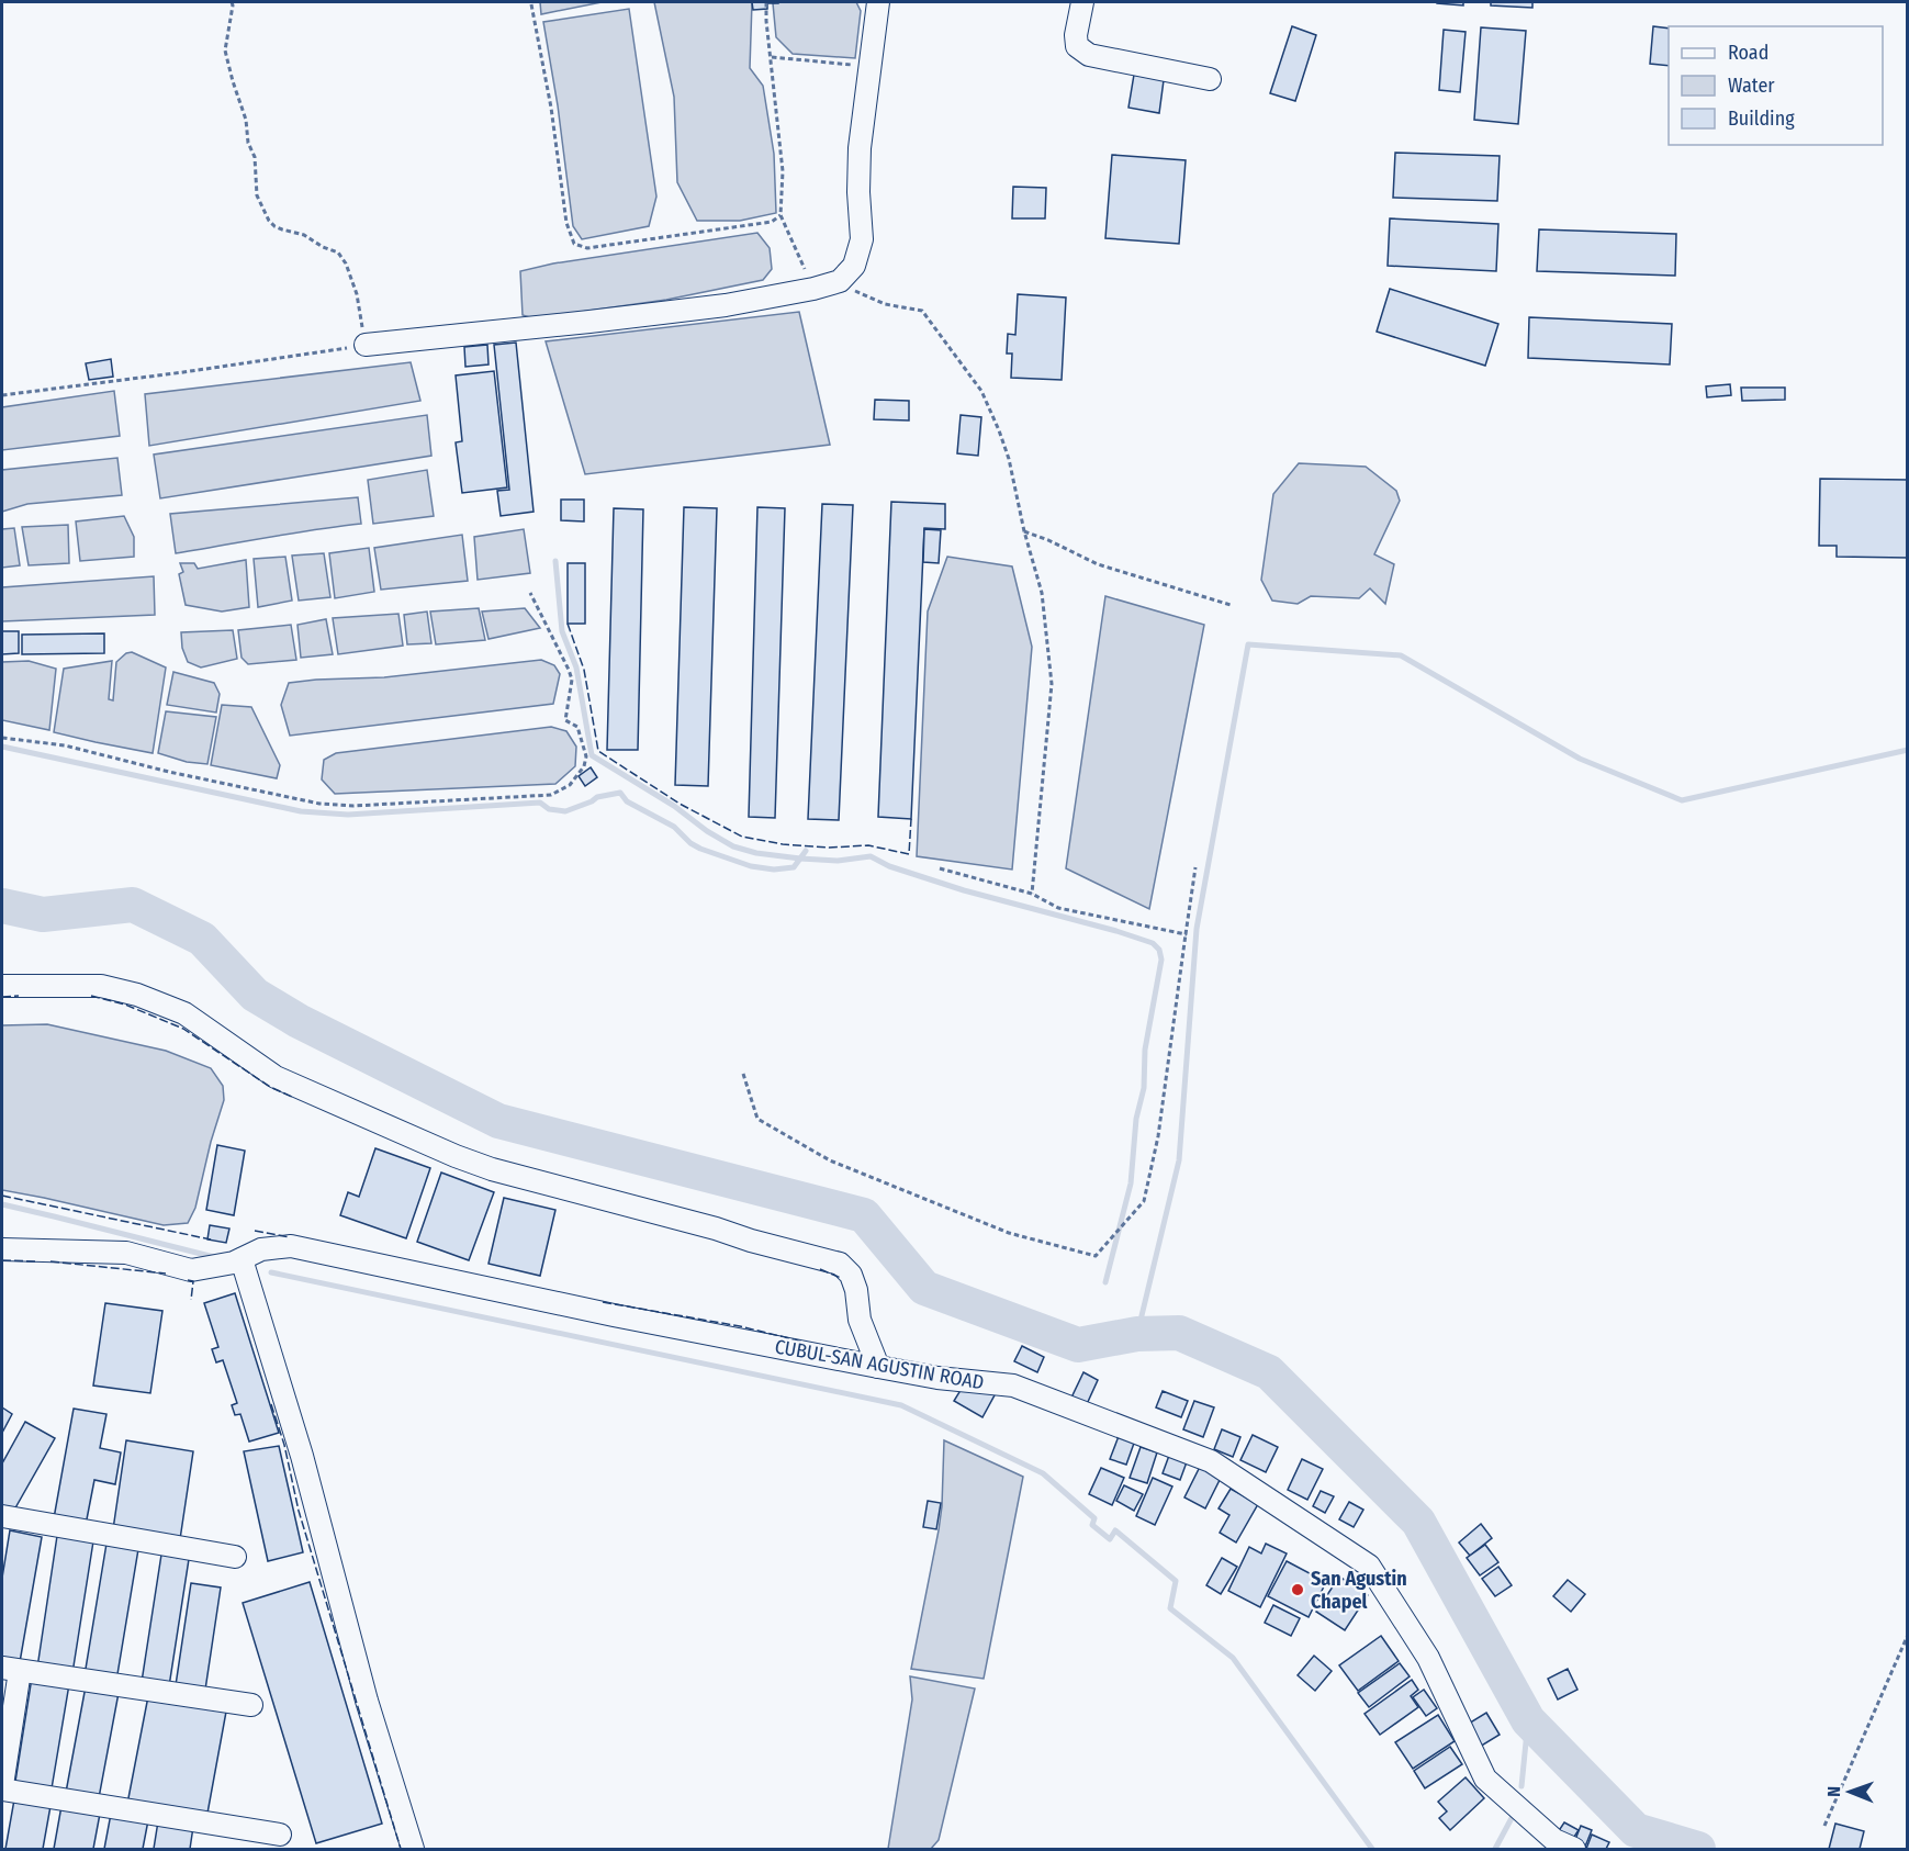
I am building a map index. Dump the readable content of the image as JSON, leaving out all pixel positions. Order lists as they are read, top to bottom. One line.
{"streets":{"street":["CUBUL-SAN AGUSTIN ROAD"]},"places":["San Agustin Chapel"],"legend":["Road","Water","Building"],"north":"left"}
